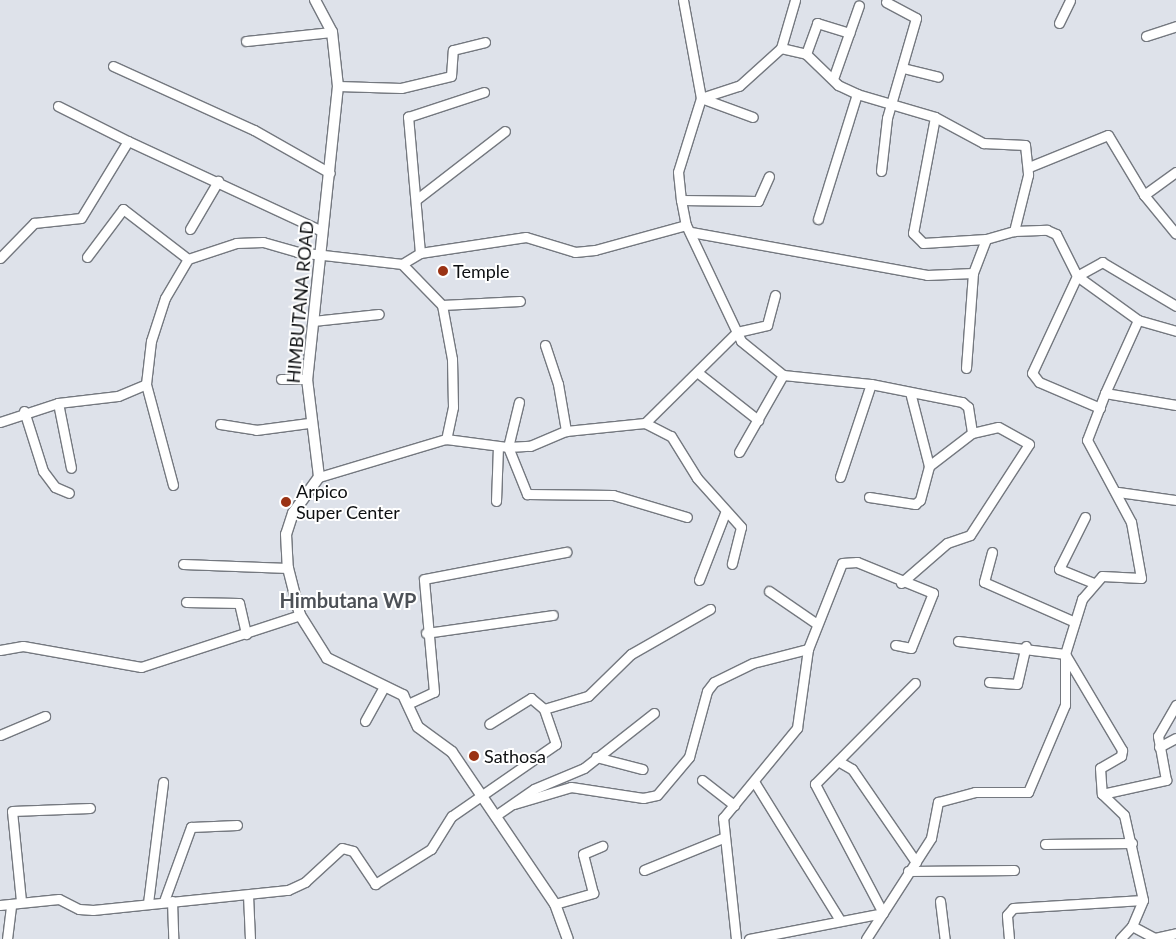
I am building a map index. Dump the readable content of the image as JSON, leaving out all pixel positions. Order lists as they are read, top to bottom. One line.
{"streets":{"street":["HIMBUTANA ROAD"]},"districts":["Himbutana WP"],"places":["Temple","Arpico Super Center","Sathosa"]}
